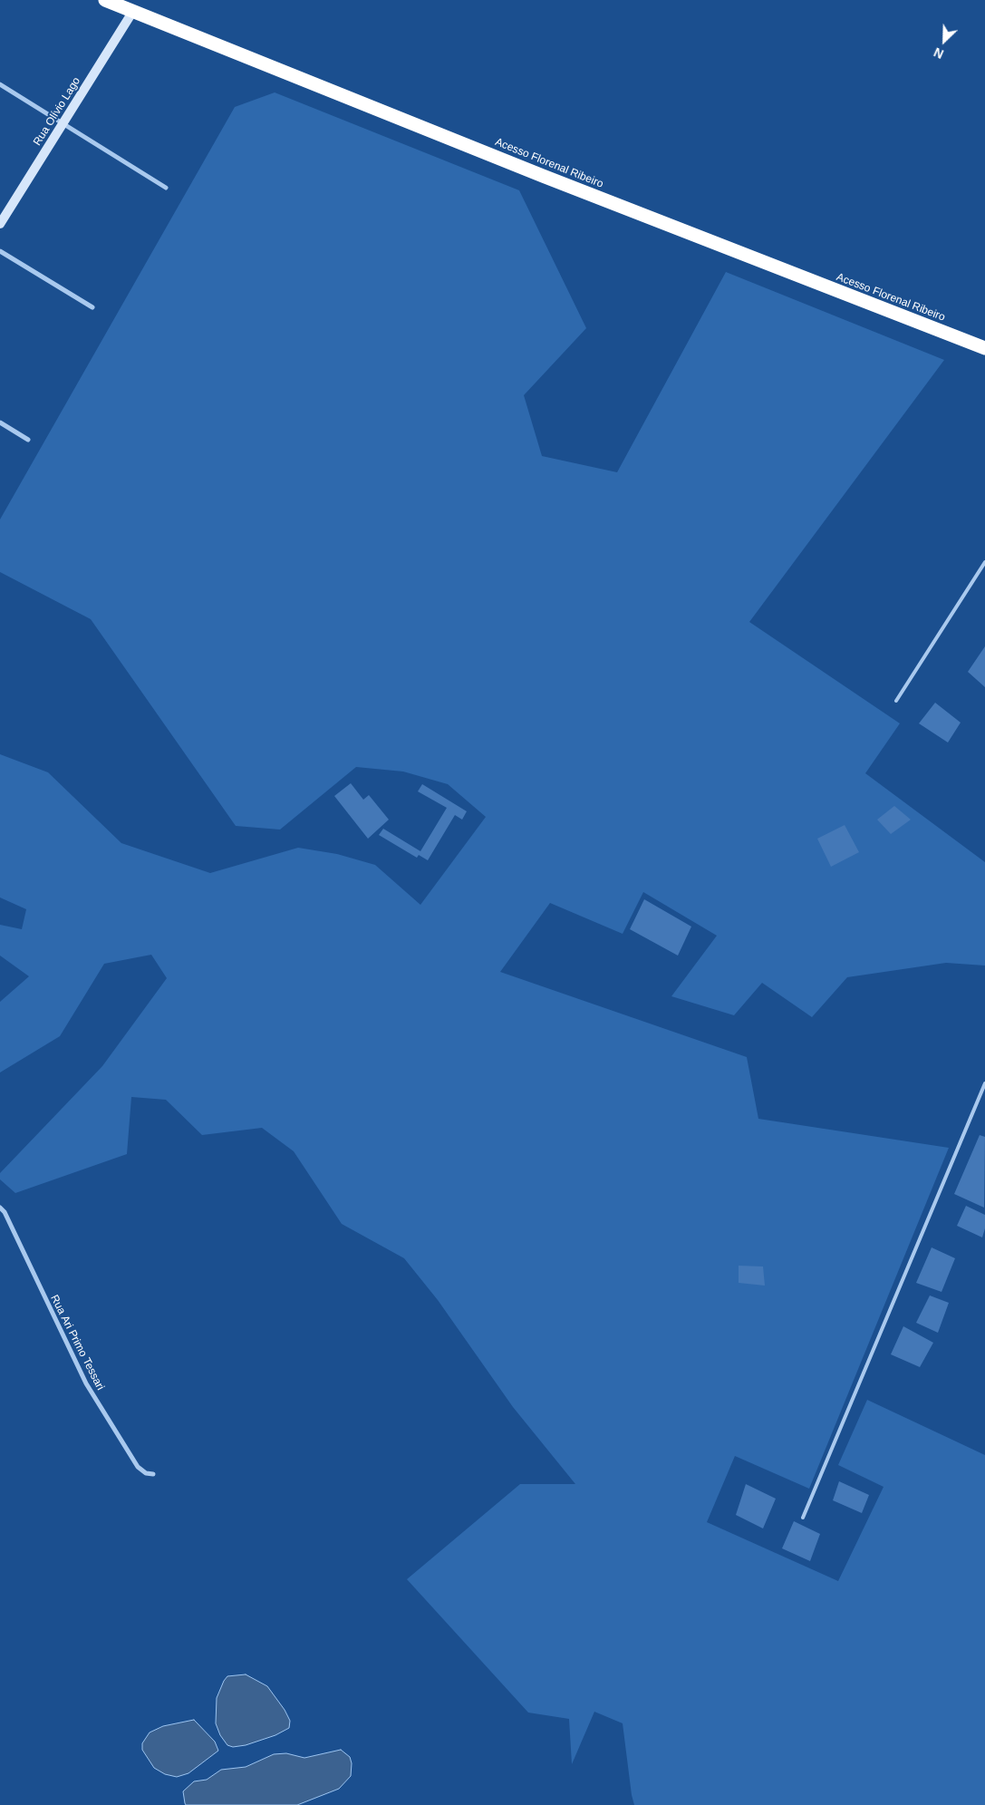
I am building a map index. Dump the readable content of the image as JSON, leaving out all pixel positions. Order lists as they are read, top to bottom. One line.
{"streets":{"highway":["Acesso Florenal Ribeiro"],"street":["Rua Olívio Lago","Rua Ari Primo Tessari"]},"crossings":[["Rua Olívio Lago","Acesso Florenal Ribeiro"]],"north":"bottom left"}
